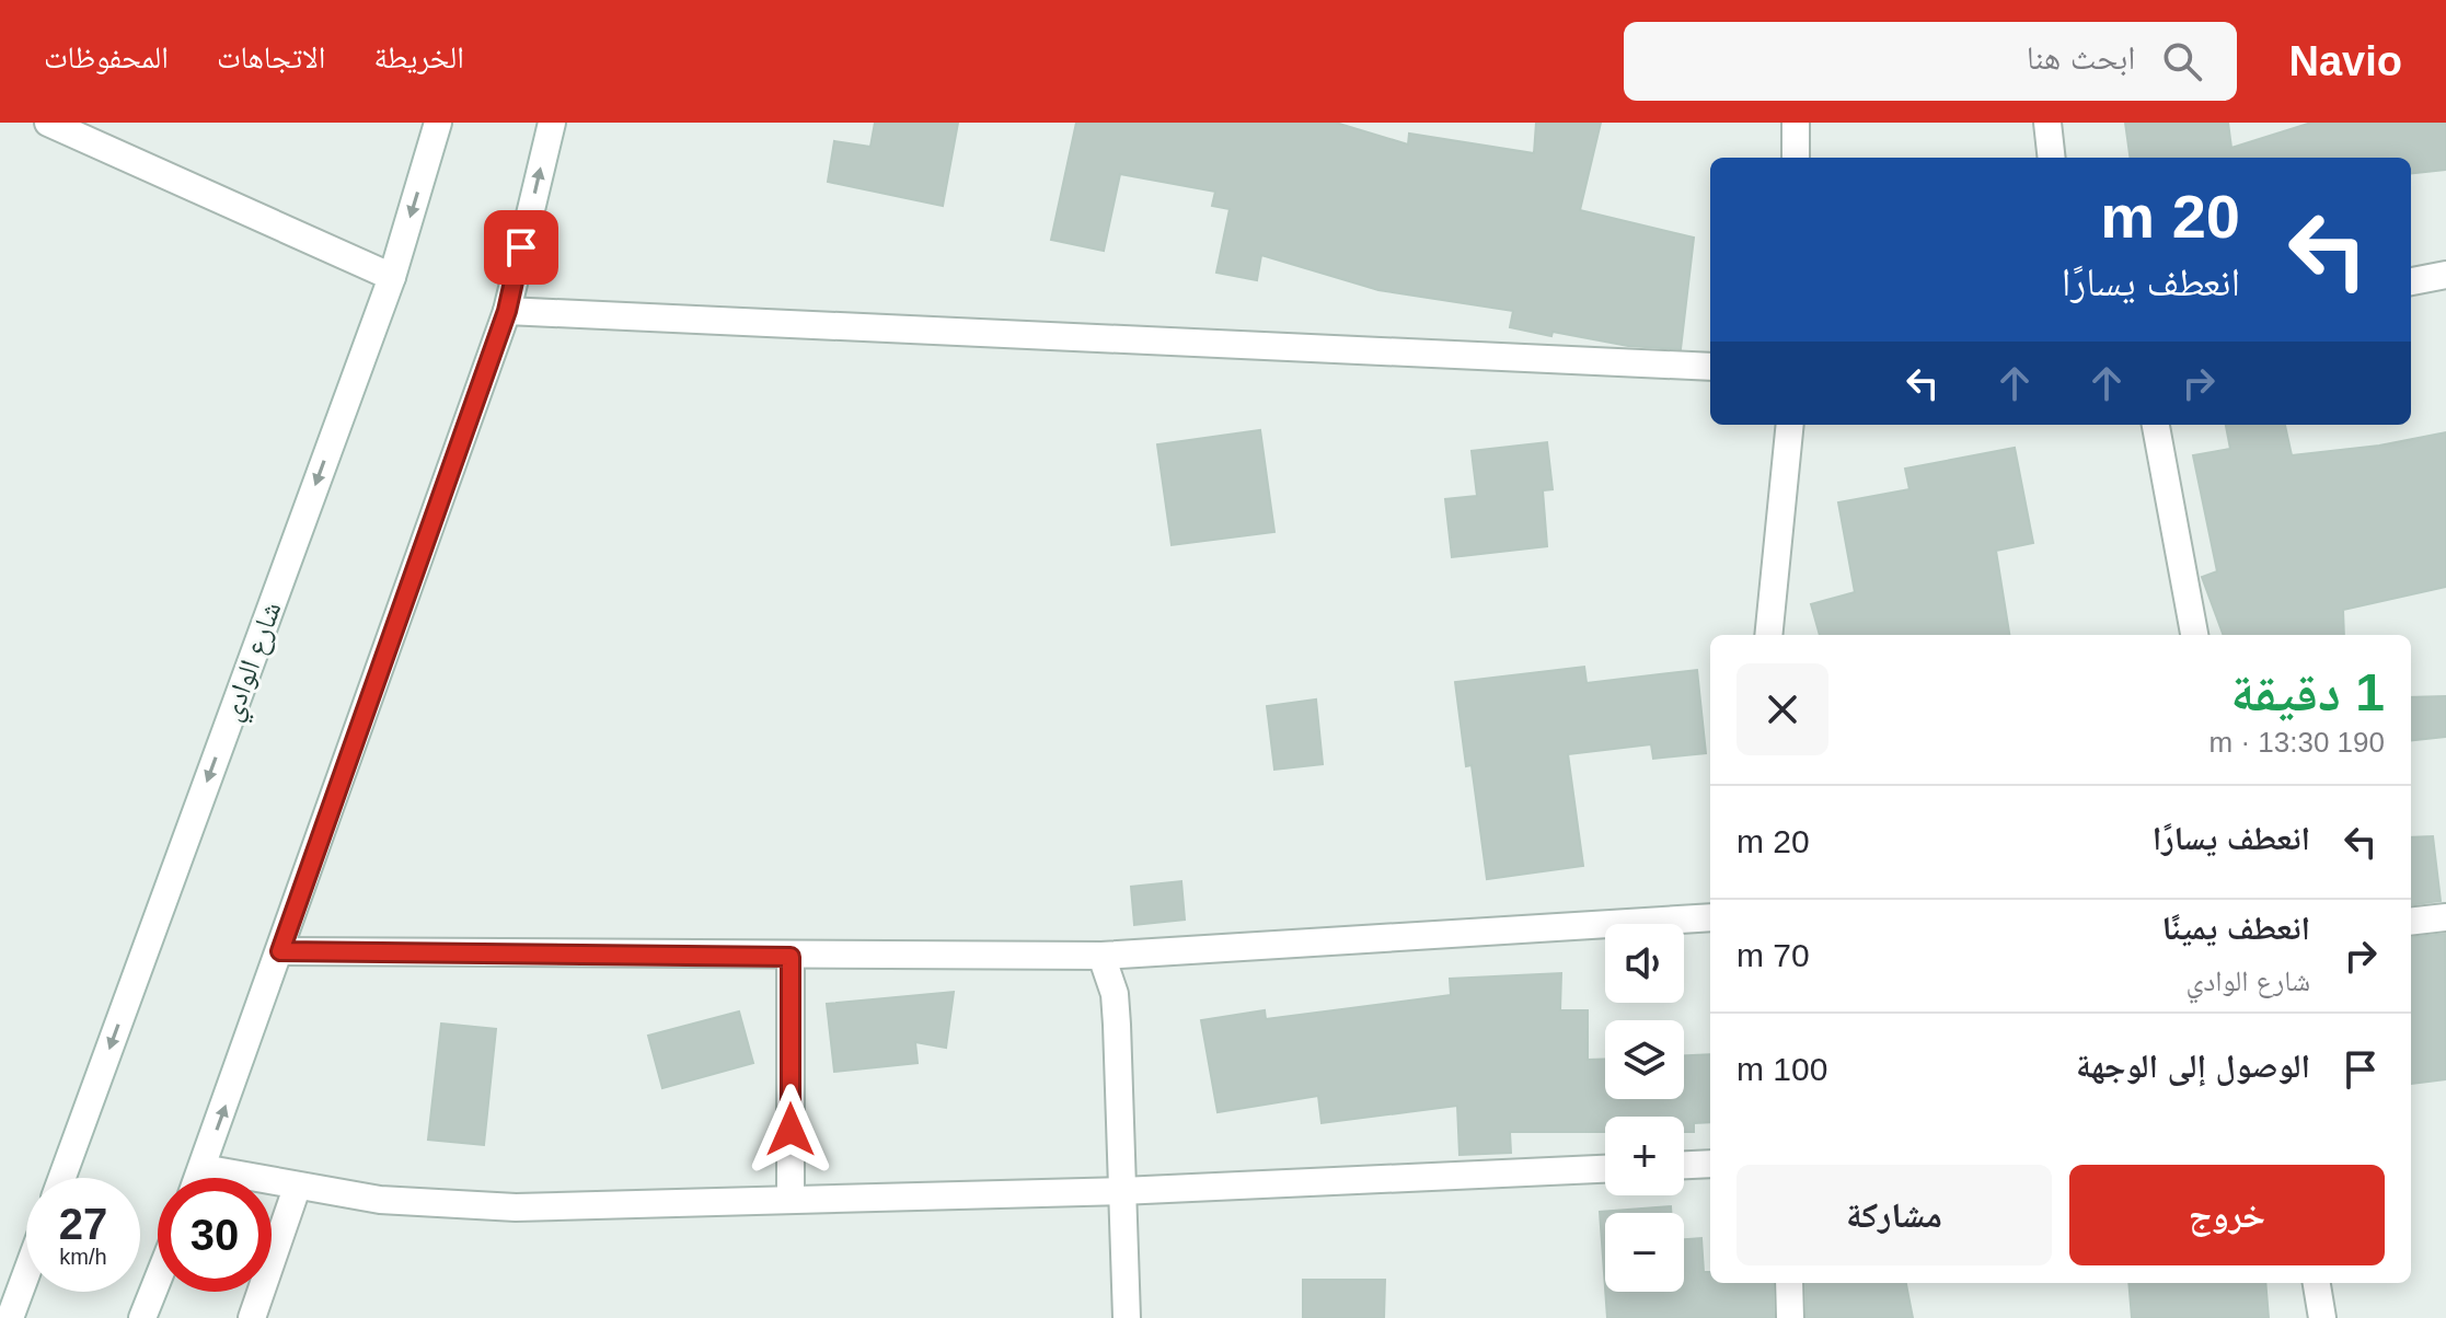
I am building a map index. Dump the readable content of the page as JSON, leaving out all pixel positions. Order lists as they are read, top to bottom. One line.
{"streets":{"street":["شارع الوادي"]},"page":{"header":"Navio","search":"ابحث هنا","nav":["الخريطة","الاتجاهات","المحفوظات"],"turn":["20 m","انعطف يسارًا"],"heading":["1 دقيقة","190 m · 13:30"],"list":[{"name":"انعطف يسارًا","value":"20 m"},{"name":"انعطف يمينًا","note":"شارع الوادي","value":"70 m"},{"name":"الوصول إلى الوجهة","value":"100 m"}],"map_buttons":["+","−"],"buttons":["خروج","مشاركة"],"speed":"27 km/h","limit":"30"}}
